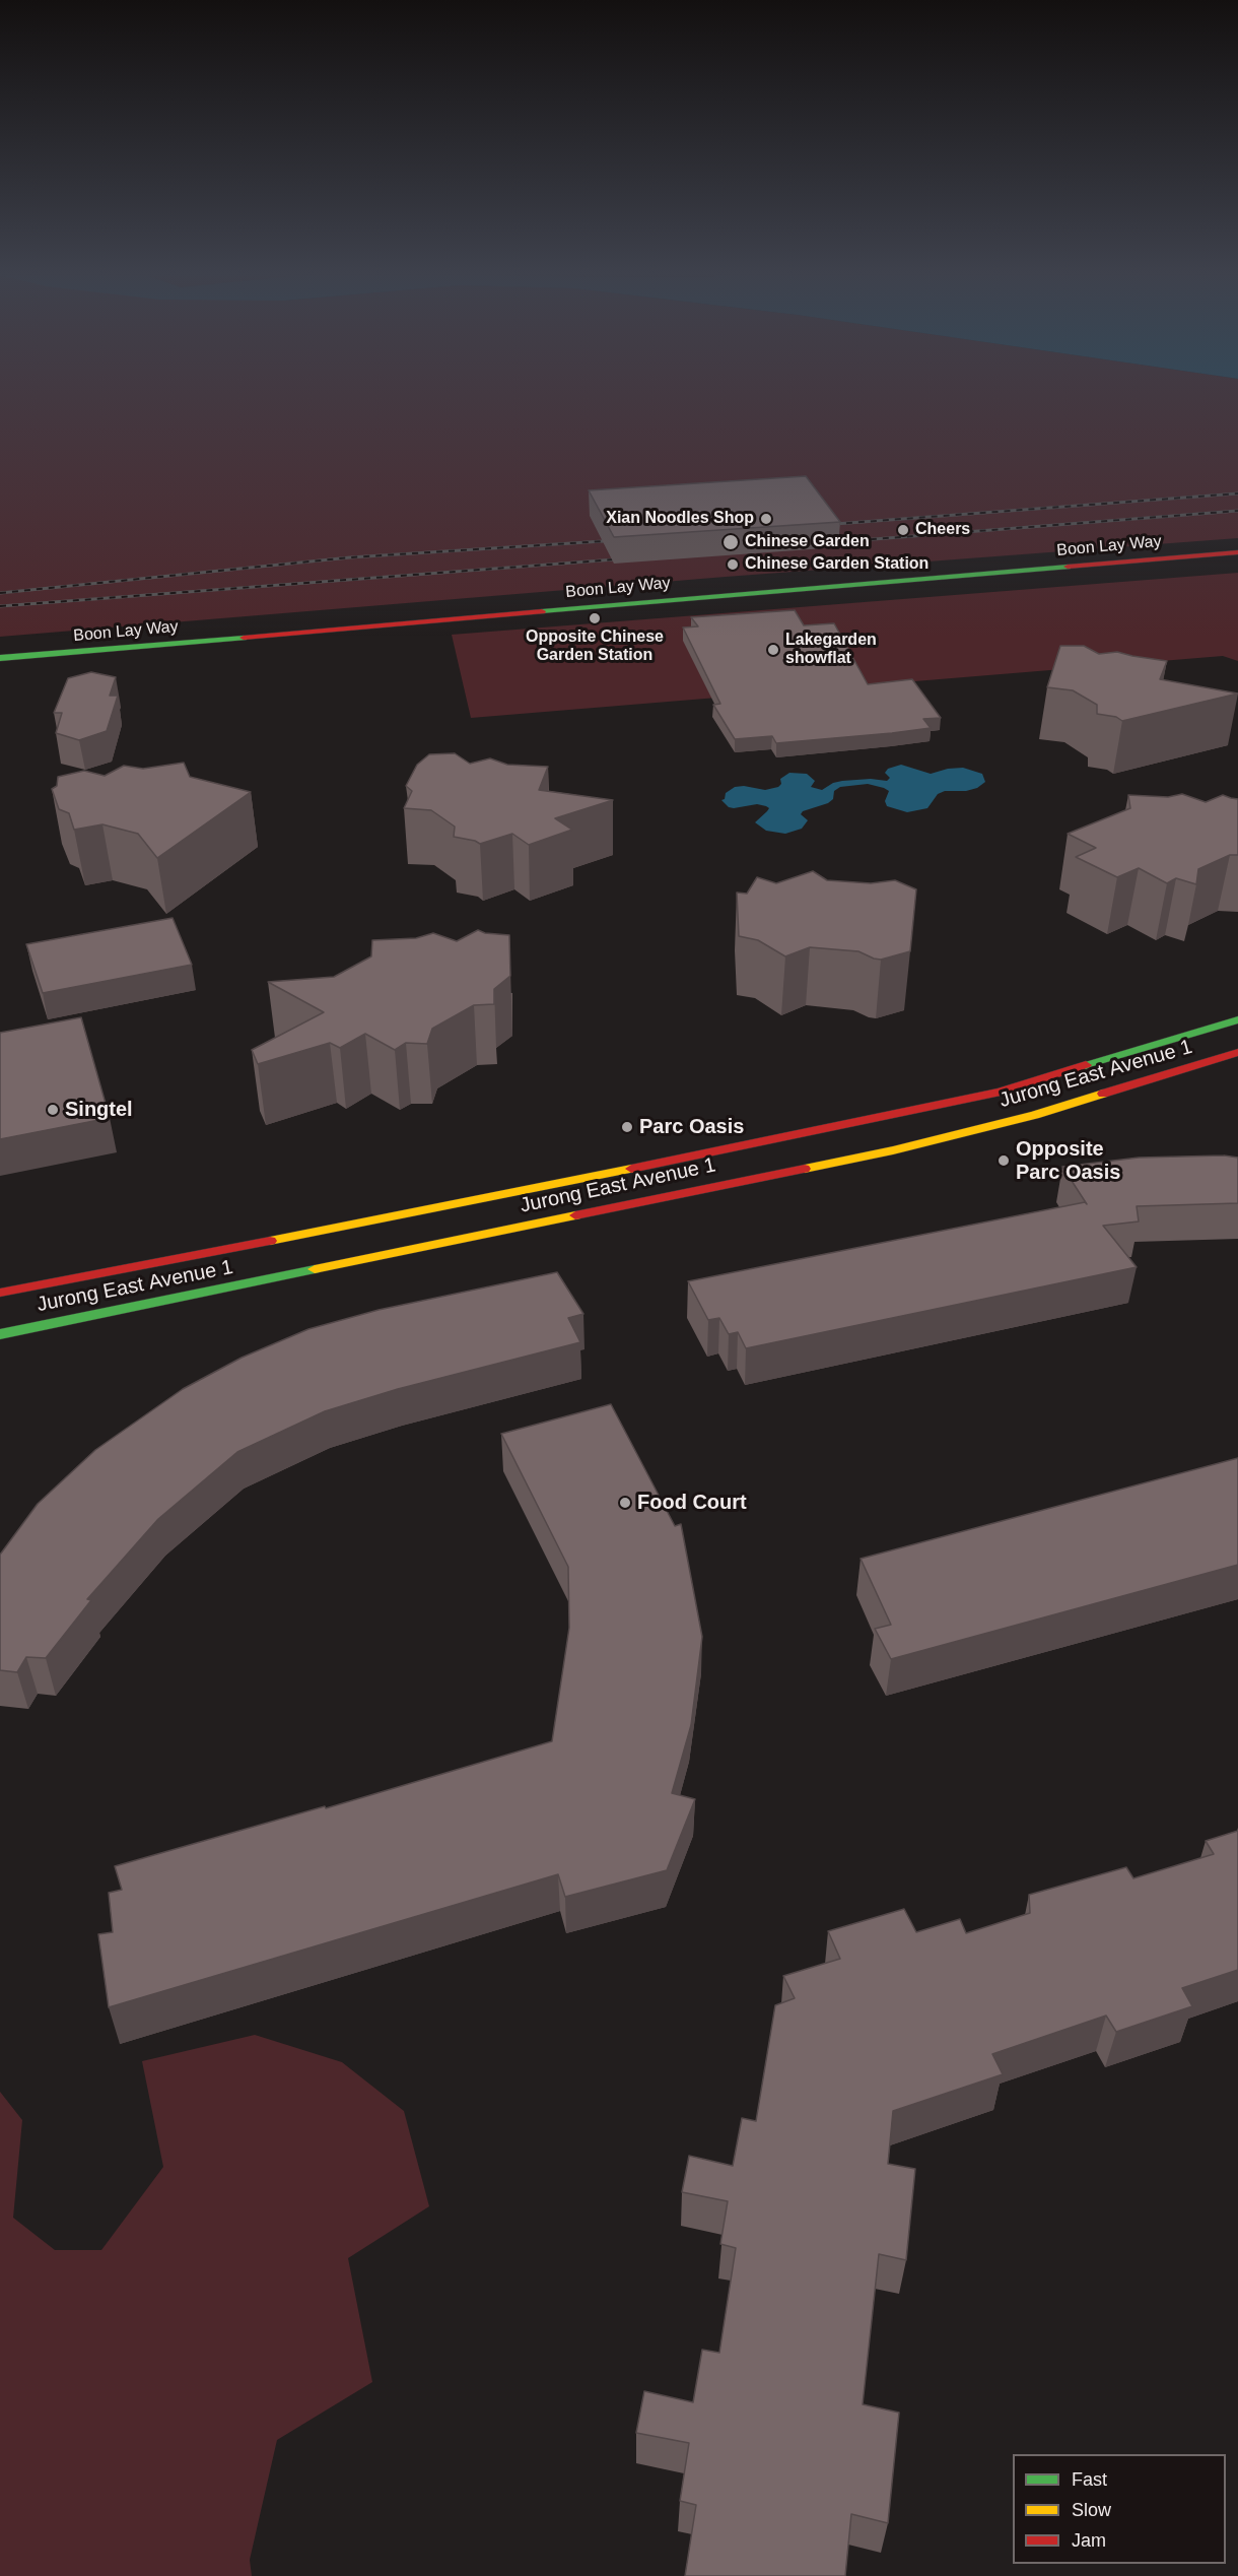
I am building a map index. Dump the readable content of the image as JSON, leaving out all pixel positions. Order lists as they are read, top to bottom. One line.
{"streets":{"street":["Boon Lay Way","Jurong East Avenue 1"]},"places":["Xian Noodles Shop","Cheers","Chinese Garden","Chinese Garden Station","Opposite Chinese Garden Station","Lakegarden showflat","Singtel","Parc Oasis","Opposite Parc Oasis","Food Court"],"legend":["Fast","Slow","Jam"]}
